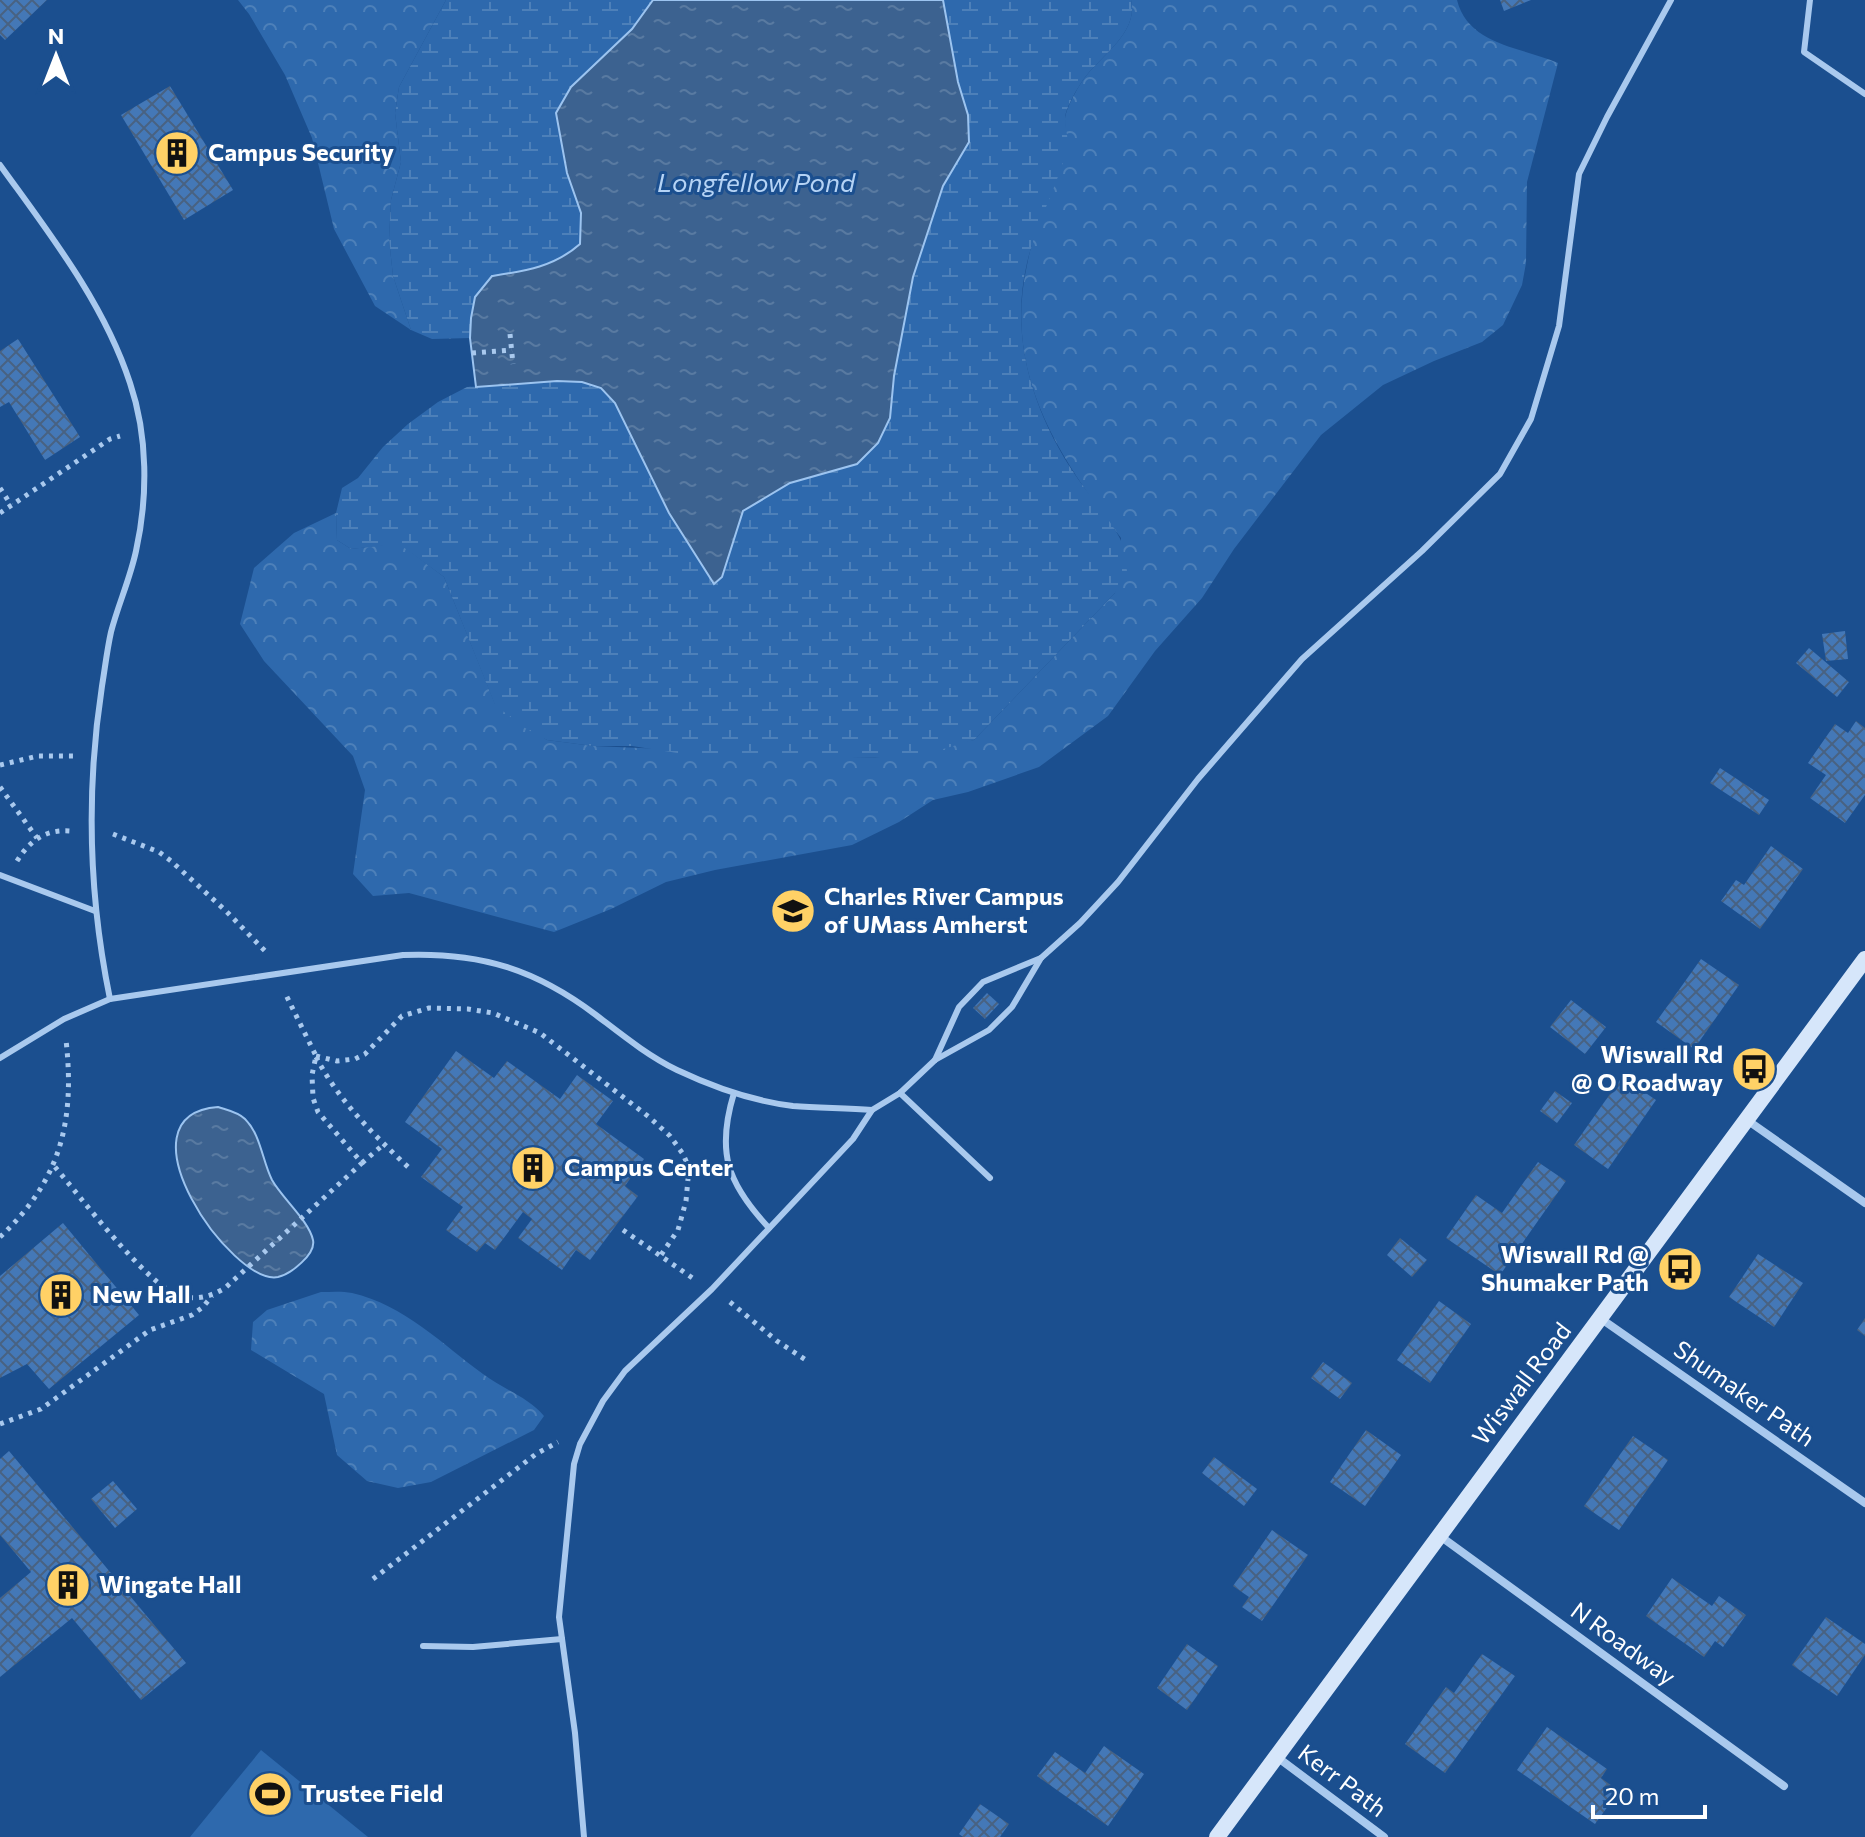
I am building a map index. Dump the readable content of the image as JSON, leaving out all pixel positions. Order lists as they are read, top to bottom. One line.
{"streets":{"street":["Wiswall Road","Shumaker Path","N Roadway","Kerr Path"]},"crossings":[["Wiswall Road","Shumaker Path"],["Wiswall Road","N Roadway"],["Wiswall Road","Kerr Path"]],"water":["Longfellow Pond"],"places":{"building":["Campus Security","Campus Center","New Hall","Wingate Hall"],"school or university":["Charles River Campus of UMass Amherst"],"bus stop":["Wiswall Rd @ O Roadway","Wiswall Rd @ Shumaker Path"],"sports":["Trustee Field"]},"scale_bar":"20 m","north":"top"}
